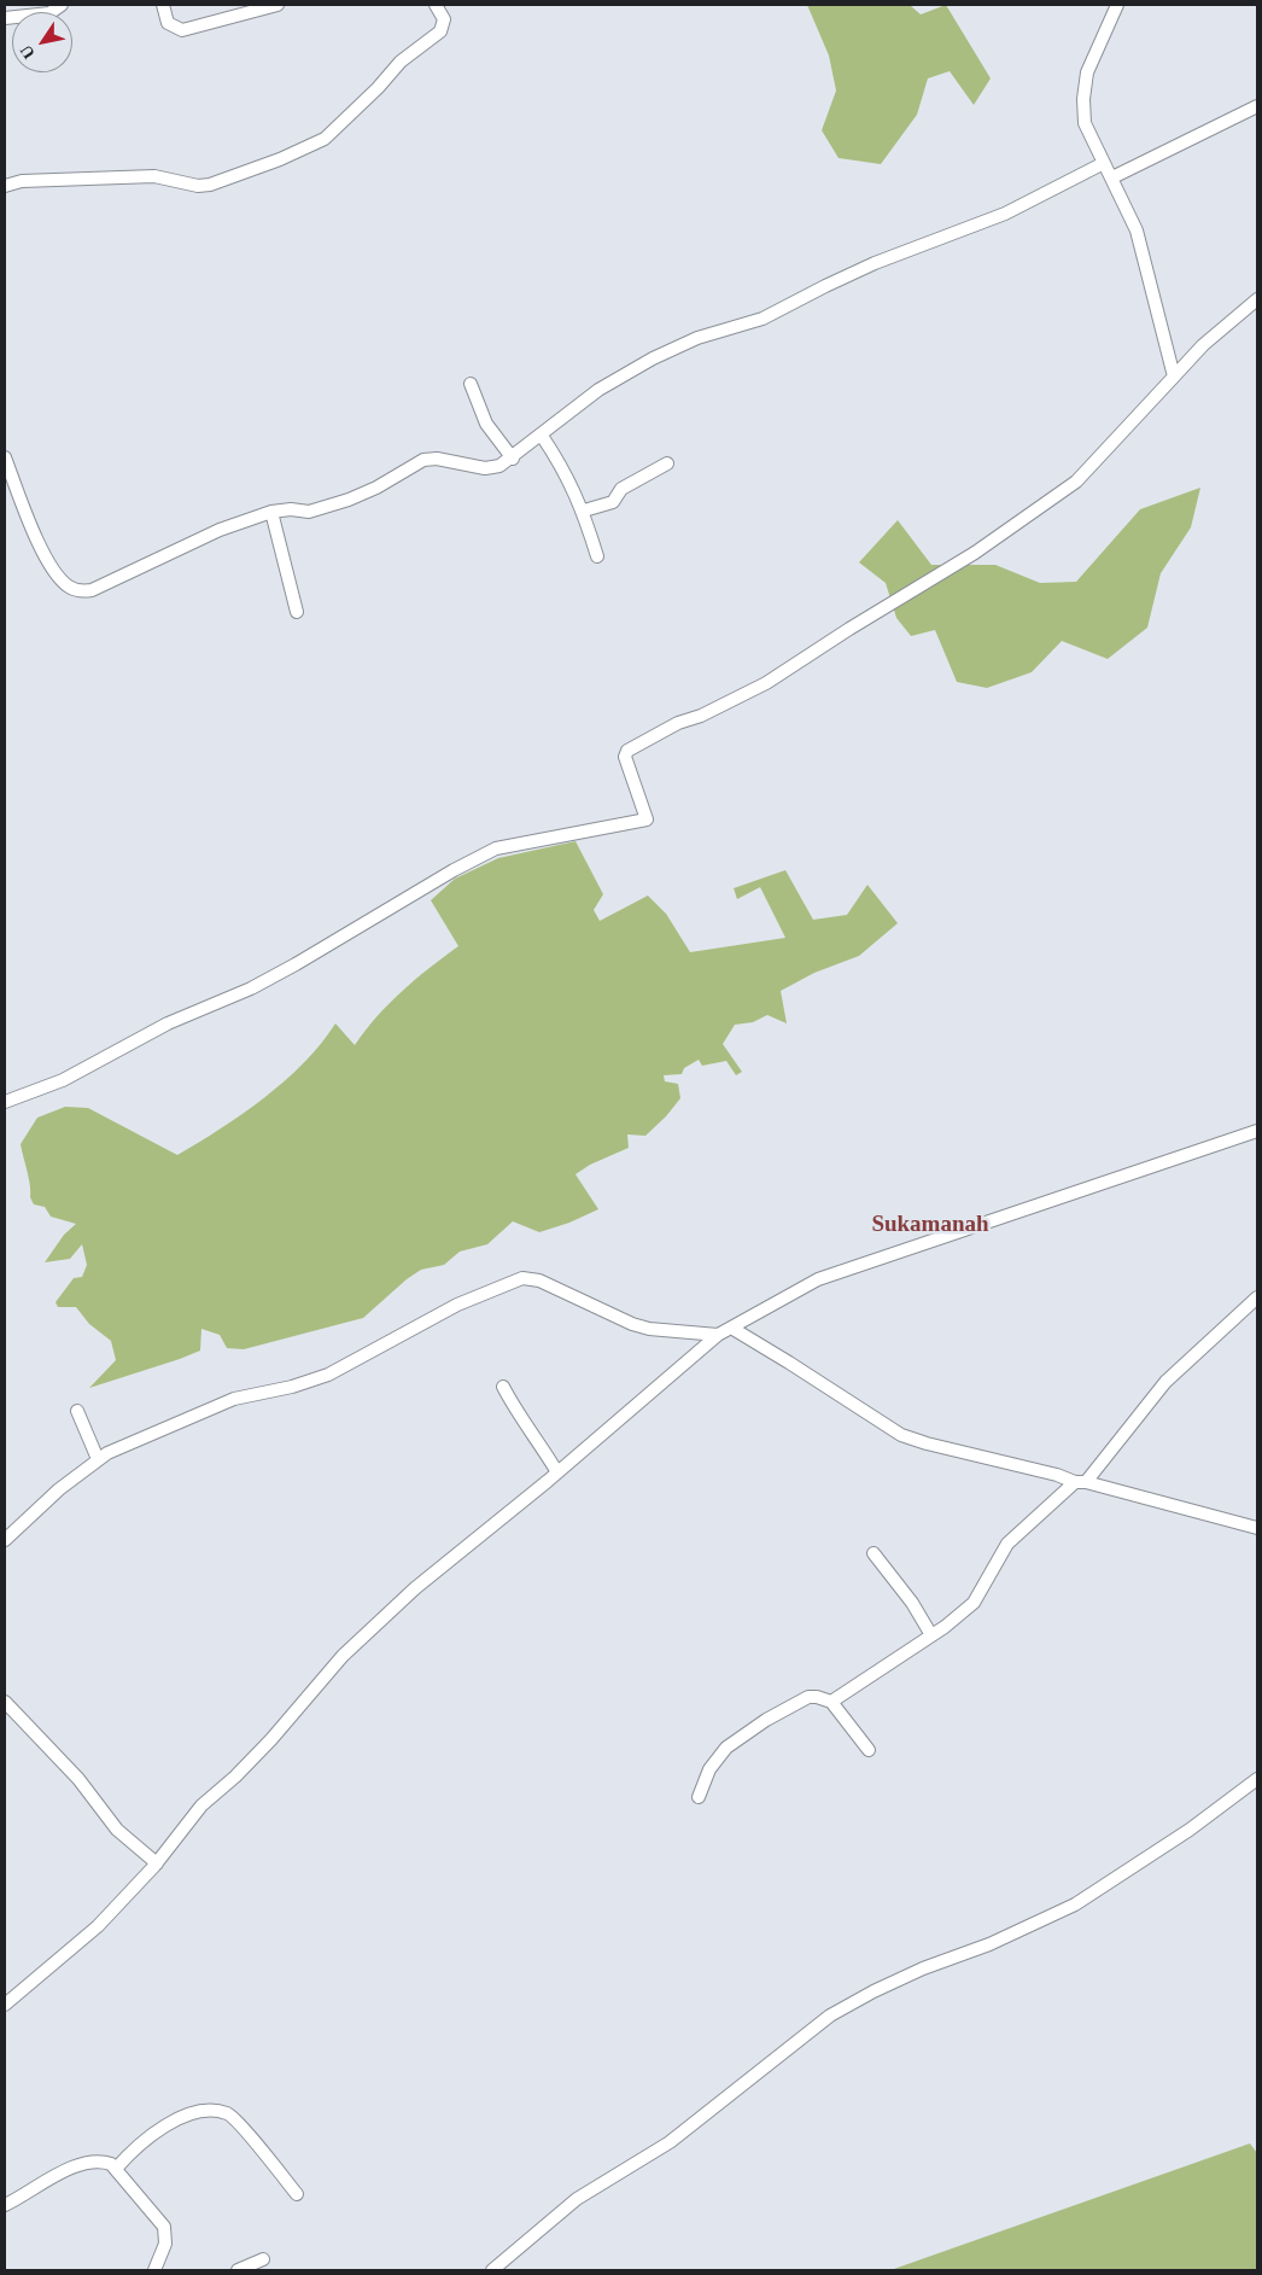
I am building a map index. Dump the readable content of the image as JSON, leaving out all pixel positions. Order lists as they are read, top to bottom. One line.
{"districts":["Sukamanah"],"north":"bottom left"}
